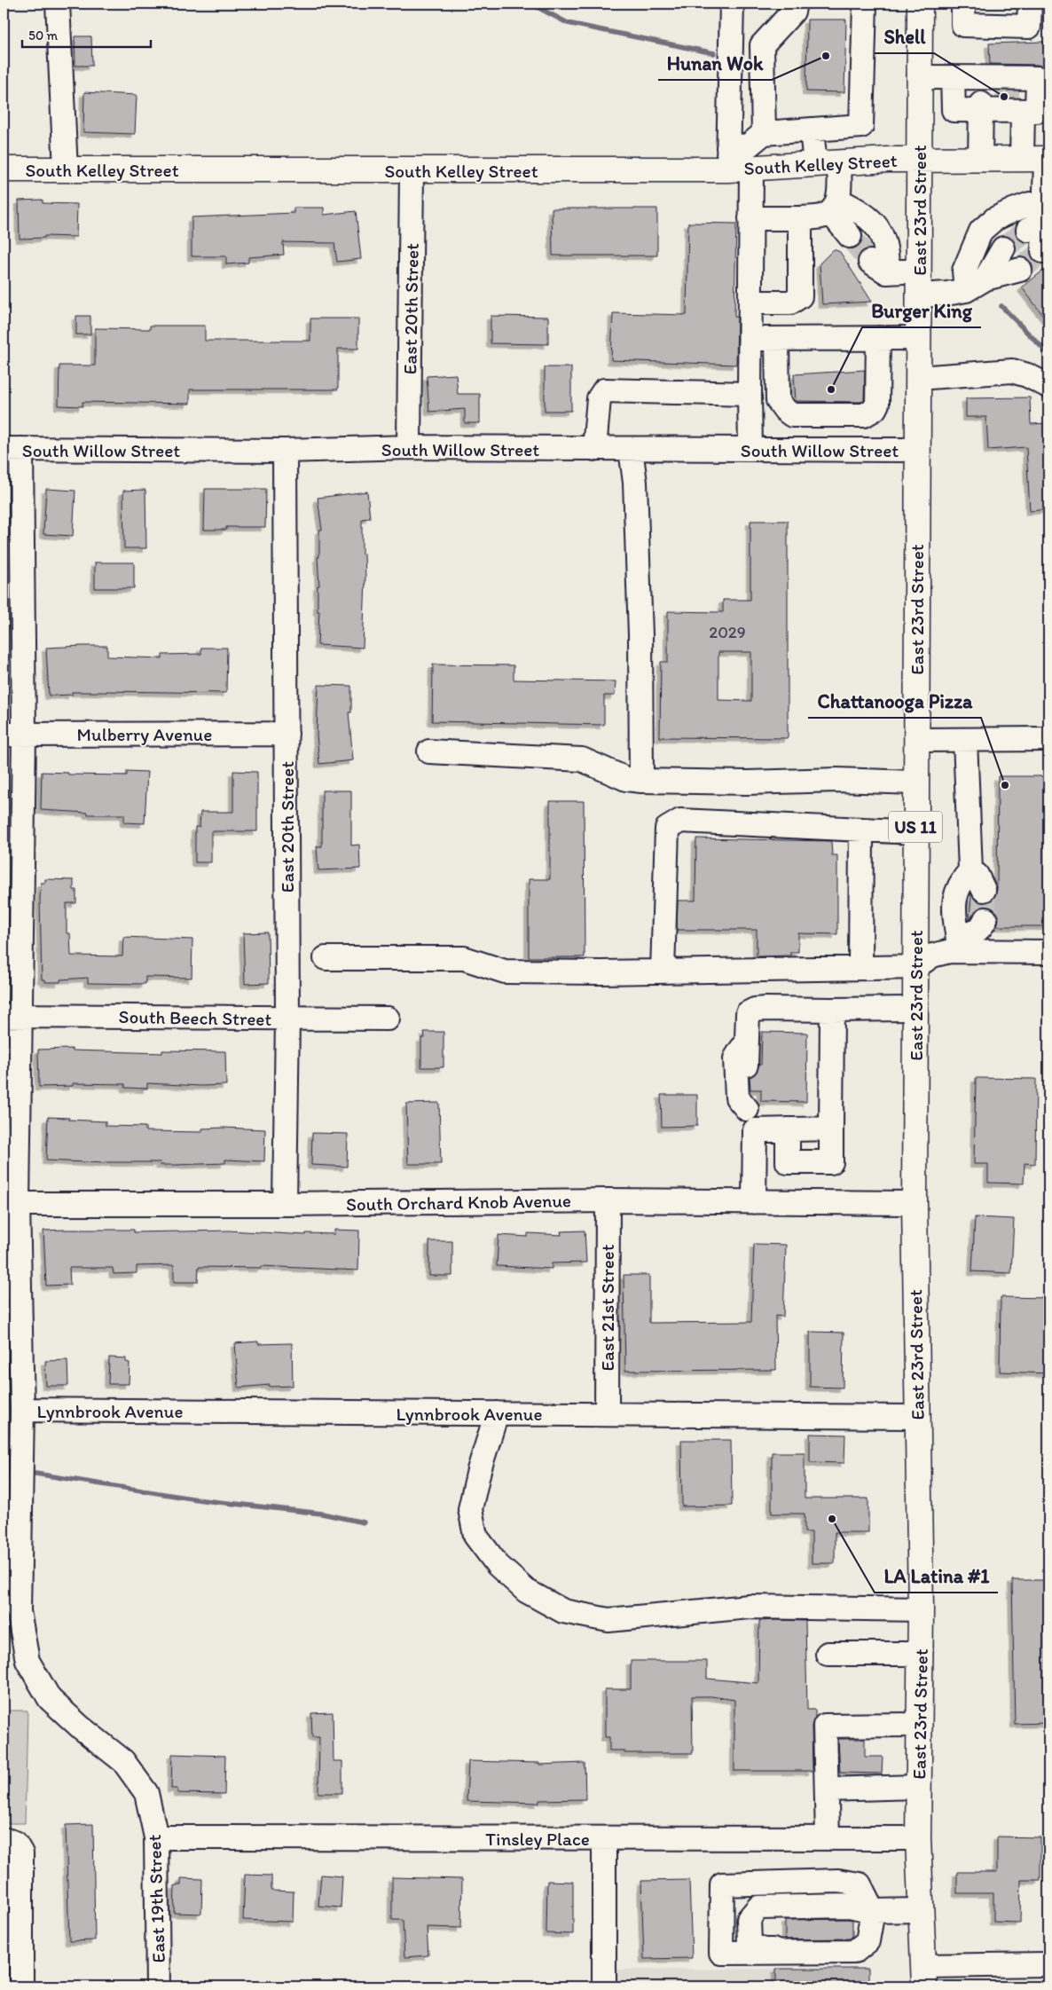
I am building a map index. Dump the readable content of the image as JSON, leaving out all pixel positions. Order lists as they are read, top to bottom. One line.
{"streets":{"main road":["South Kelley Street","East 23rd Street","US 11"],"street":["East 20th Street","South Willow Street","Mulberry Avenue","South Beech Street","South Orchard Knob Avenue","East 21st Street","Lynnbrook Avenue","Tinsley Place","East 19th Street"]},"crossings":[["South Kelley Street","East 23rd Street"],["South Kelley Street","East 20th Street"],["East 23rd Street","South Willow Street"],["East 23rd Street","South Orchard Knob Avenue"],["East 23rd Street","Lynnbrook Avenue"],["East 23rd Street","Tinsley Place"],["East 20th Street","South Willow Street"],["East 20th Street","Mulberry Avenue"],["East 20th Street","South Beech Street"],["East 20th Street","South Orchard Knob Avenue"],["South Willow Street","East 19th Street"],["Mulberry Avenue","East 19th Street"],["South Beech Street","East 19th Street"],["South Orchard Knob Avenue","East 21st Street"],["South Orchard Knob Avenue","East 19th Street"],["East 21st Street","Lynnbrook Avenue"],["Lynnbrook Avenue","East 19th Street"],["Tinsley Place","East 19th Street"]],"places":["Hunan Wok","Shell","Burger King","Chattanooga Pizza","LA Latina #1"],"house_numbers":["2029"],"scale_bar":"50 m"}
